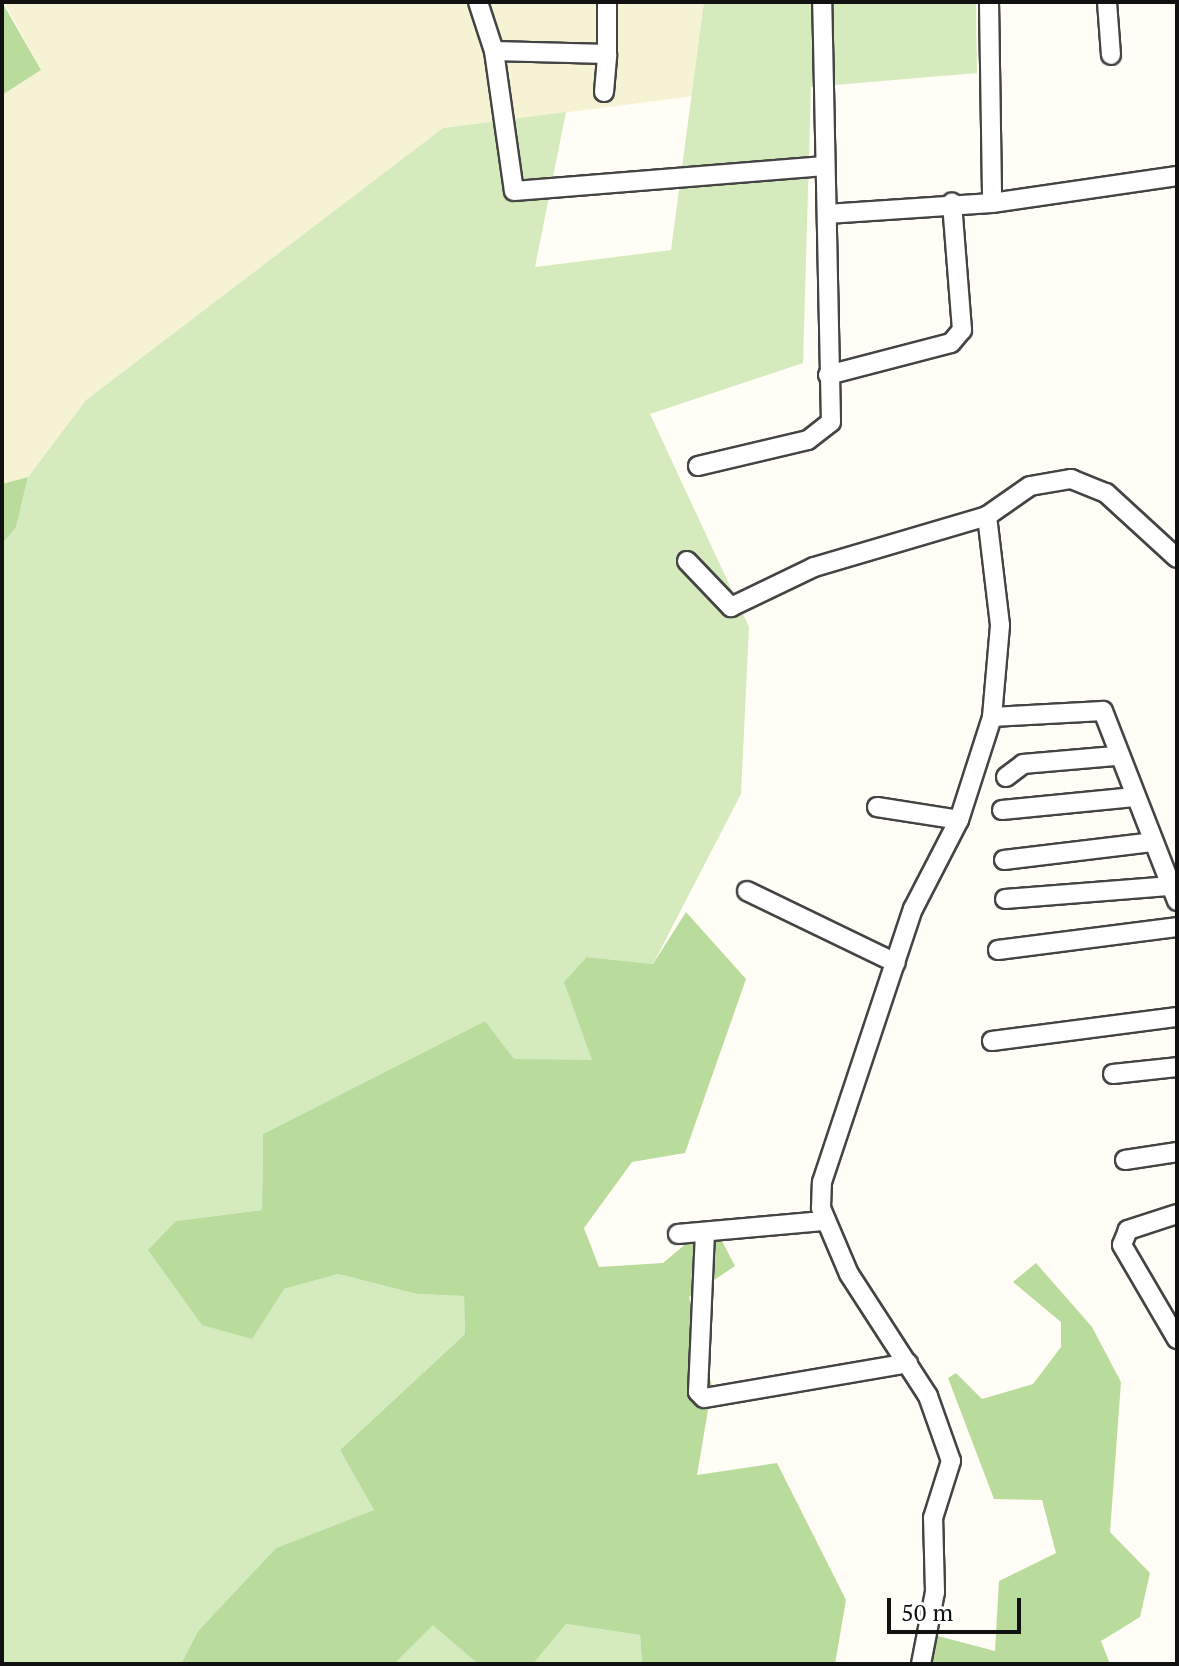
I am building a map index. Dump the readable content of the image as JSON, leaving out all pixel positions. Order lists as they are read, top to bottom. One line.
{"scale_bar":"50 m"}
